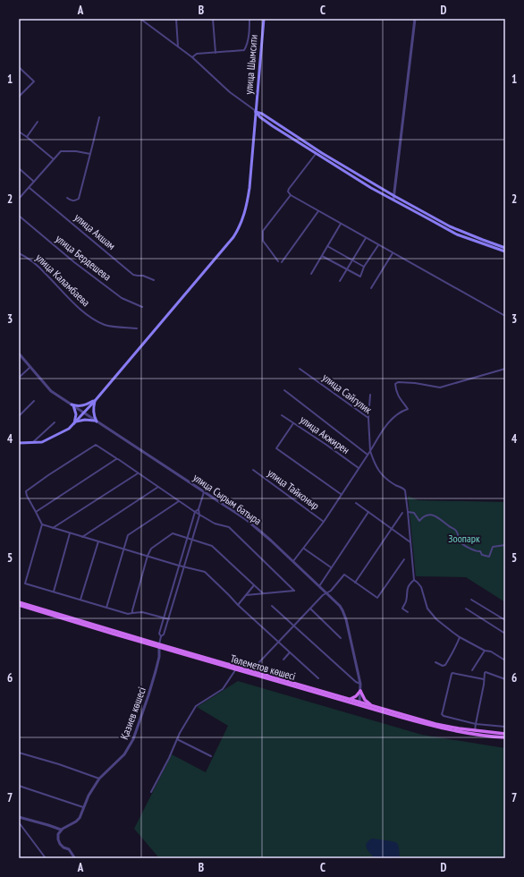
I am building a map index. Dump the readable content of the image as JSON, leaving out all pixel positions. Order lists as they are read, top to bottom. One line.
{"streets":{"main road":["улица Шымсити","Төлеметов көшесі"],"street":["улица Акшам","улица Бердешева","улица Каламбаева","улица Сайгулик","улица Акжирен","улица Тайконыр","улица Сырым батыра","Қазиев көшесі"]},"crossings":[["улица Шымсити","улица Сырым батыра"],["улица Сырым батыра","Төлеметов көшесі"],["Төлеметов көшесі","Қазиев көшесі"]],"parks":["Зоопарк"],"grid":{"columns":["A","B","C","D"],"rows":["1","2","3","4","5","6","7"]}}
